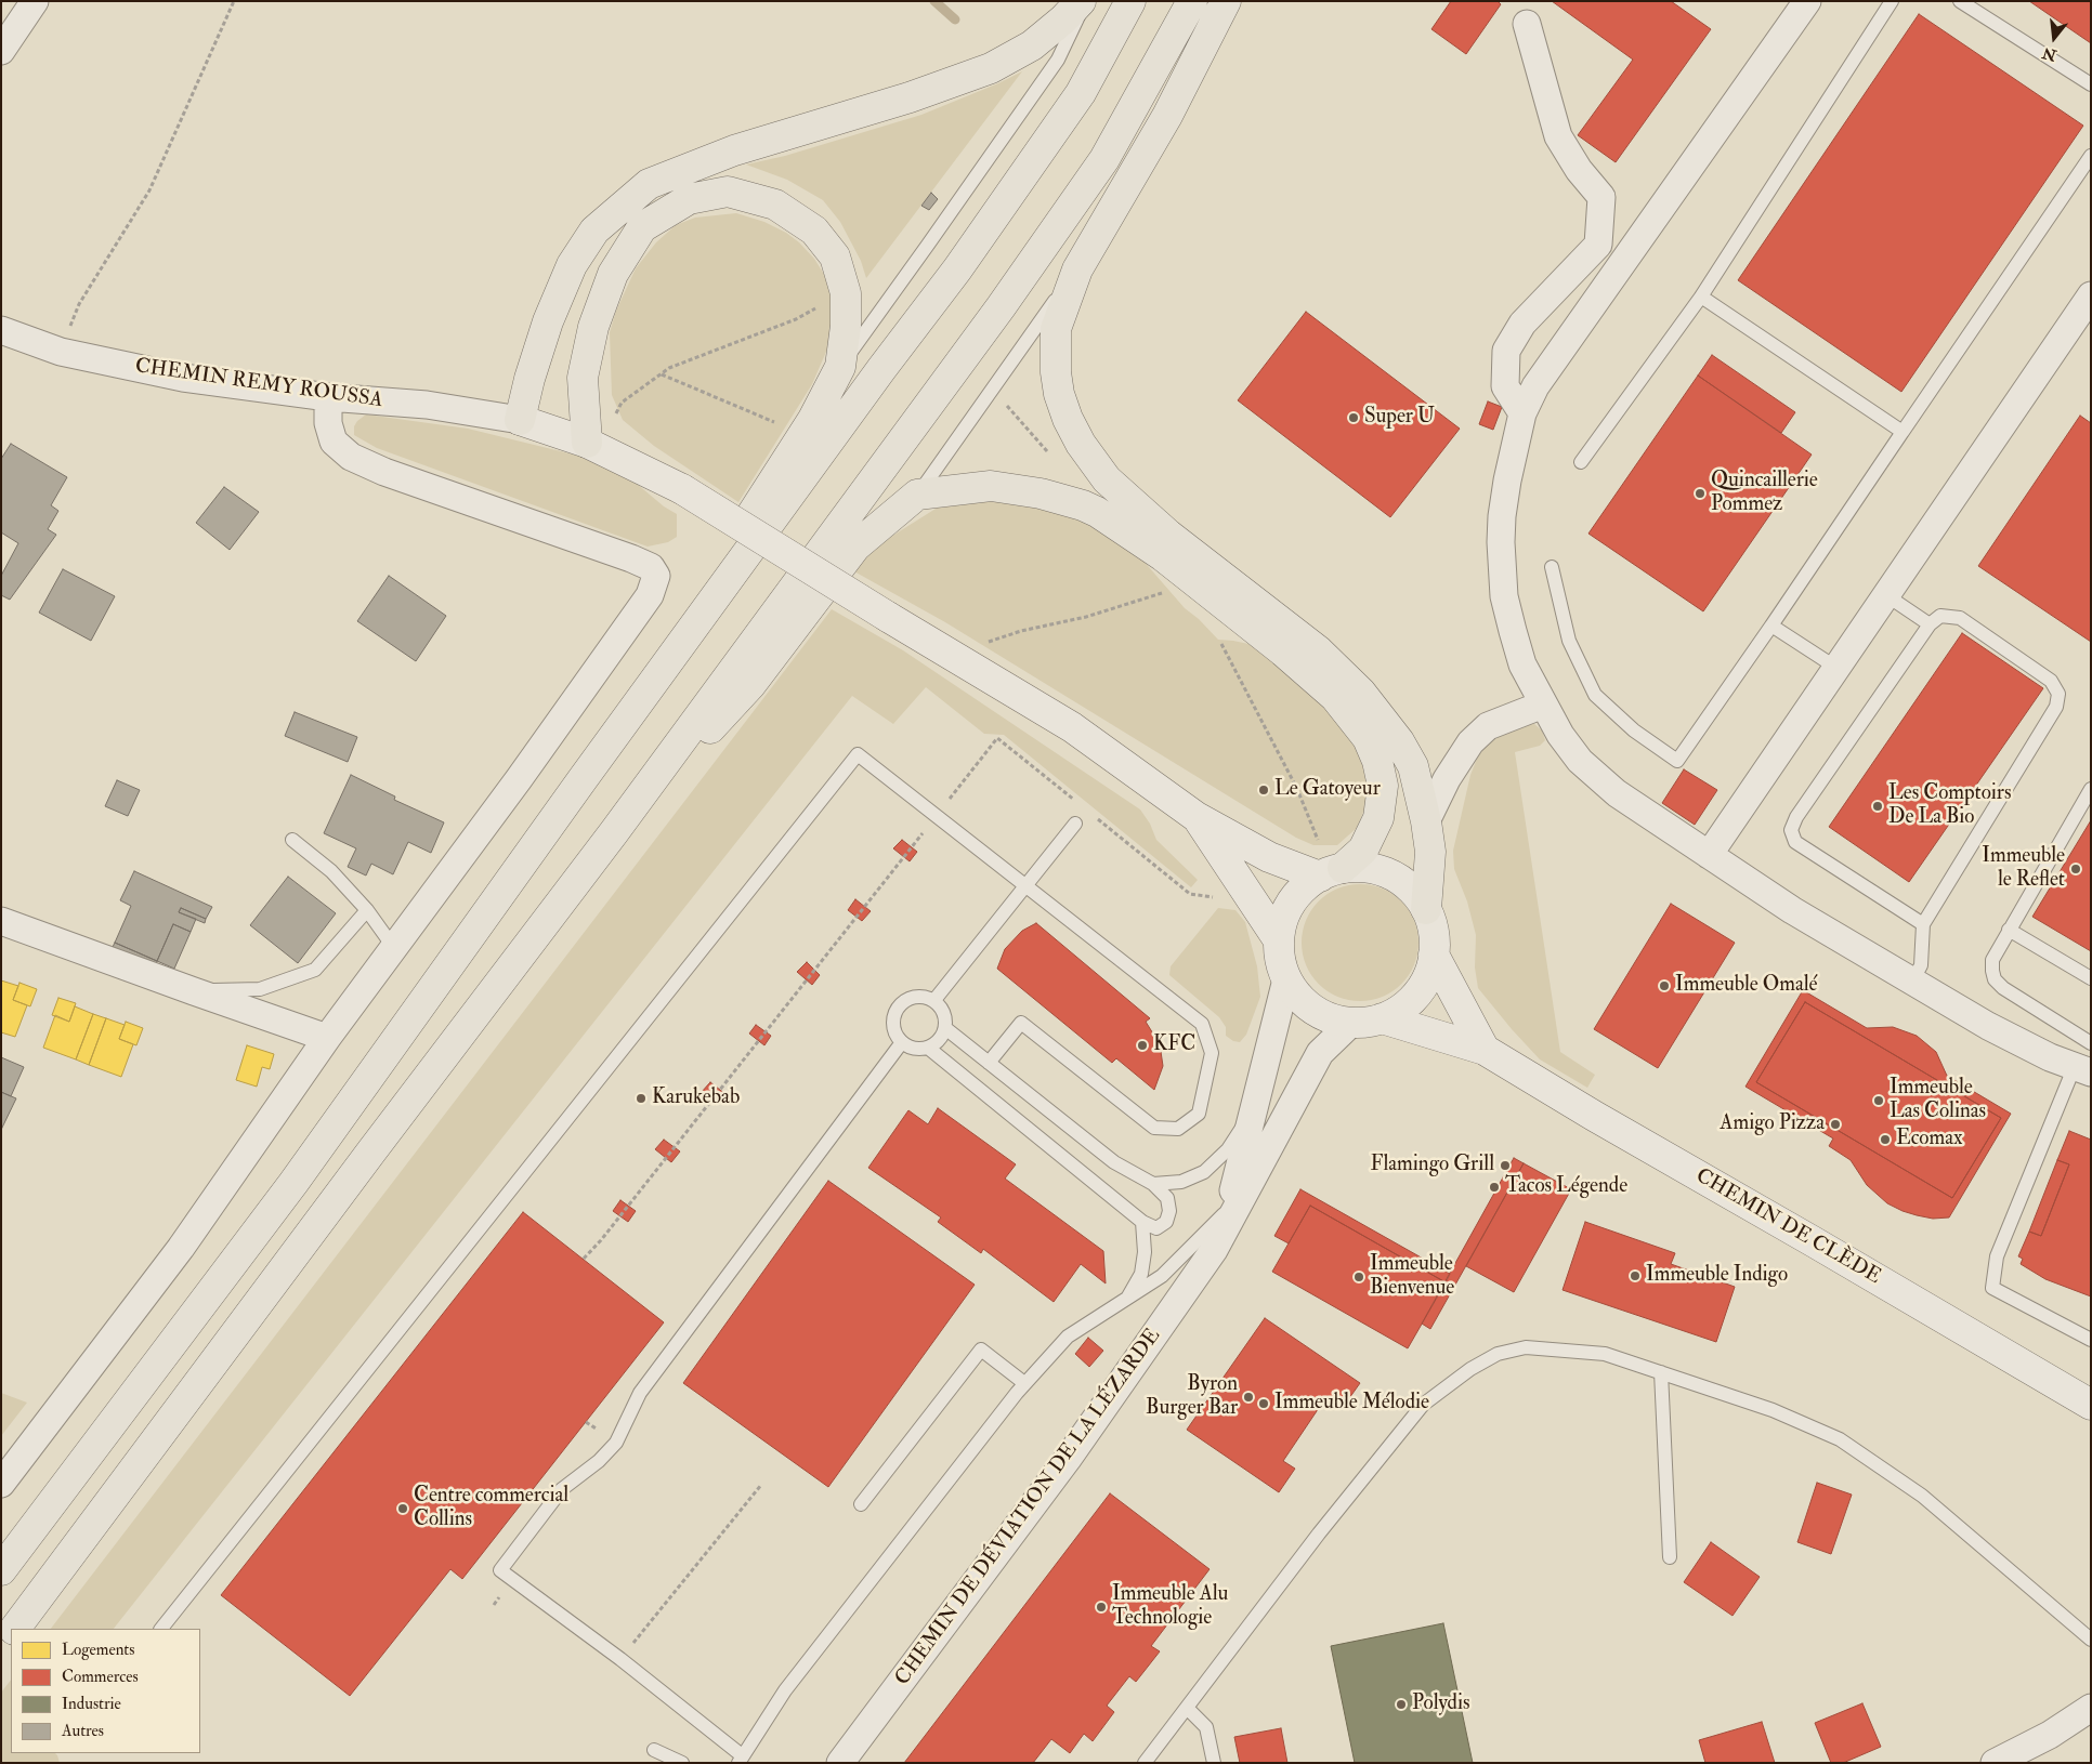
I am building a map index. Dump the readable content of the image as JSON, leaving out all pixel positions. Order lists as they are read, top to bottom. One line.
{"streets":{"main road":["CHEMIN DE CLÈDE"],"street":["CHEMIN REMY ROUSSA","CHEMIN DE DÉVIATION DE LA LÉZARDE"]},"crossings":[["CHEMIN DE CLÈDE","CHEMIN DE DÉVIATION DE LA LÉZARDE"]],"places":["Super U","Quincaillerie Pommez","Le Gatoyeur","Les Comptoirs De La Bio","Immeuble le Reflet","Immeuble Omalé","KFC","Karukebab","Immeuble Las Colinas","Amigo Pizza","Ecomax","Flamingo Grill","Tacos Légende","Immeuble Indigo","Immeuble Bienvenue","Byron Burger Bar","Immeuble Mélodie","Centre commercial Collins","Immeuble Alu Technologie","Polydis"],"legend":["Logements","Commerces","Industrie","Autres"],"north":"bottom"}
